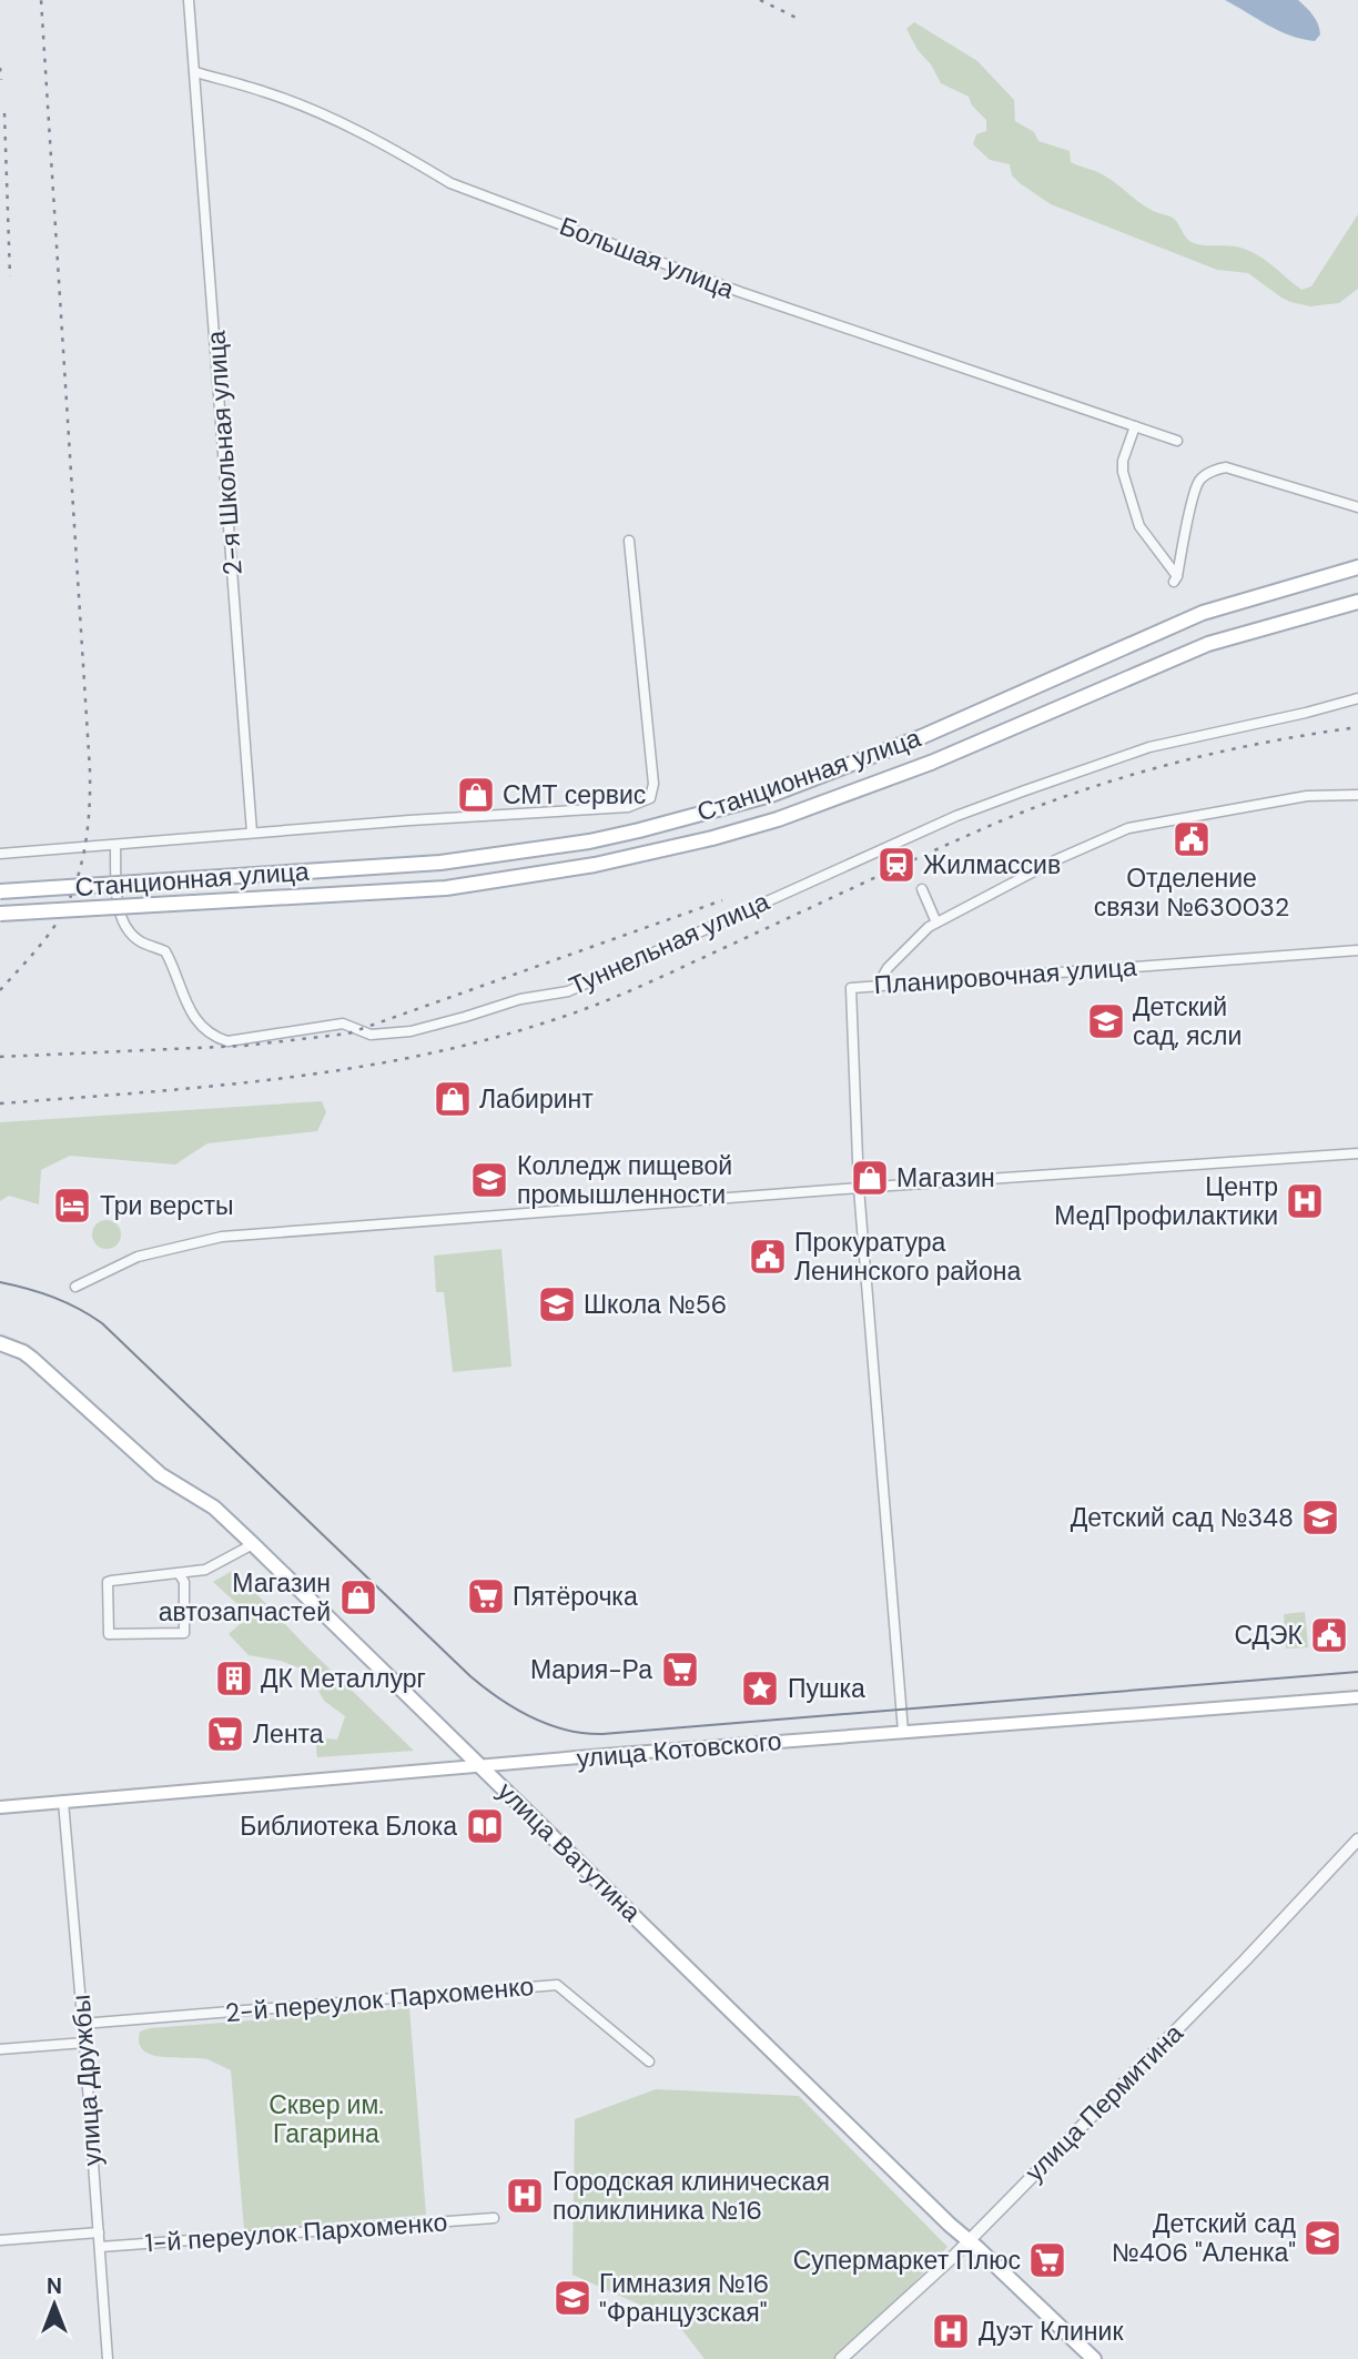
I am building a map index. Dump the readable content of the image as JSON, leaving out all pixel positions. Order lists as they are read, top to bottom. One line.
{"streets":{"main road":["Станционная улица","улица Котовского","улица Ватутина"],"street":["Большая улица","2-я Школьная улица","Туннельная улица","Планировочная улица","2-й переулок Пархоменко","улица Дружбы","улица Пермитина","1-й переулок Пархоменко"]},"crossings":[["Большая улица","2-я Школьная улица"],["2-я Школьная улица","Станционная улица"],["Станционная улица","Туннельная улица"],["Планировочная улица","улица Котовского"],["улица Котовского","улица Ватутина"],["улица Котовского","улица Дружбы"],["улица Ватутина","улица Пермитина"],["2-й переулок Пархоменко","улица Дружбы"],["улица Дружбы","1-й переулок Пархоменко"]],"parks":["Сквер им. Гагарина"],"places":{"shop":["СМТ сервис","Лабиринт","Магазин","Магазин автозапчастей"],"public building":["Отделение связи №630032","Прокуратура Ленинского района","СДЭК"],"station":["Жилмассив"],"school or university":["Детский сад, ясли","Колледж пищевой промышленности","Школа №56","Детский сад №348","Детский сад №406 \"Аленка\"","Гимназия №16 \"Французская\""],"hospital":["Центр МедПрофилактики","Городская клиническая поликлиника №16","Дуэт Клиник"],"hotel":["Три версты"],"supermarket":["Пятёрочка","Мария-Ра","Лента","Супермаркет Плюс"],"building":["ДК Металлург"],"place":["Пушка"],"library":["Библиотека Блока"]},"north":"top"}
